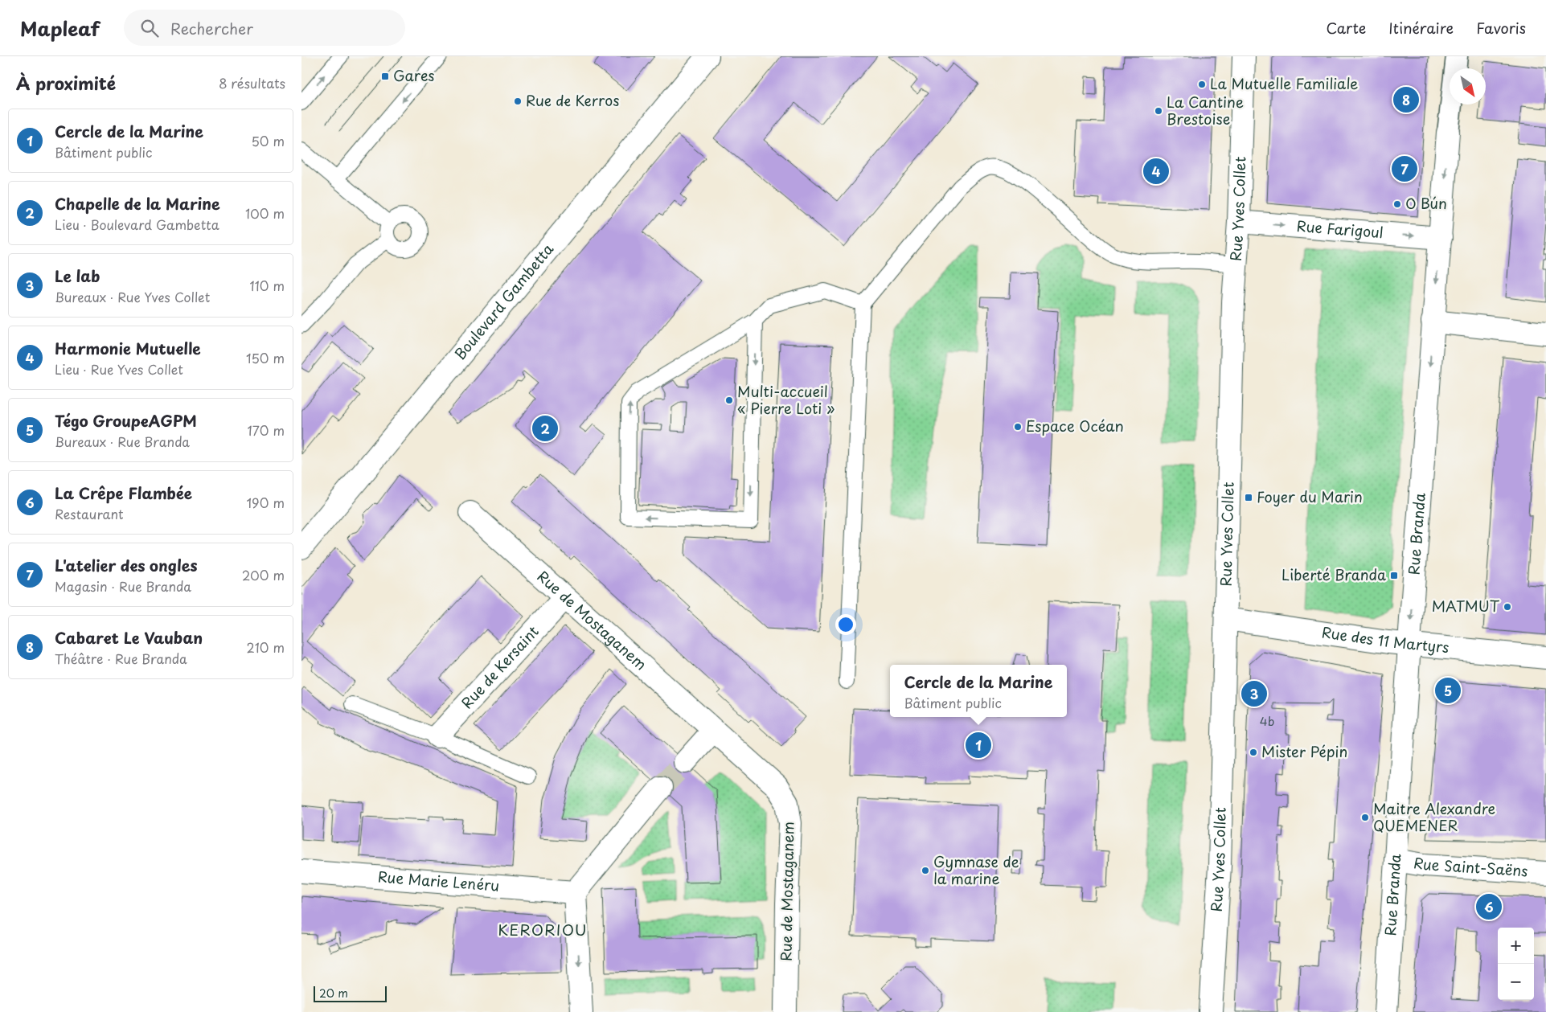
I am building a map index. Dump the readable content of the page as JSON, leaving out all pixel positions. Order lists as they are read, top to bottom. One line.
{"streets":{"street":["Rue Yves Collet","Rue Farigoul","Boulevard Gambetta","Rue Branda","Rue de Mostaganem","Rue des 11 Martyrs","Rue de Kersaint","Rue Saint-Saëns","Rue Marie Lenéru"]},"crossings":[["Rue Yves Collet","Rue Farigoul"],["Rue Yves Collet","Rue des 11 Martyrs"],["Rue Farigoul","Rue Branda"],["Rue Branda","Rue des 11 Martyrs"],["Rue Branda","Rue Saint-Saëns"],["Rue de Mostaganem","Rue de Kersaint"]],"one_way":["Rue Farigoul","Rue Branda"],"districts":["KERORIOU"],"places":{"transit":["Gares","Foyer du Marin","Liberté Branda"],"other":["La Mutuelle Familiale","Rue de Kerros","La Cantine Brestoise","O Bún","Multi-accueil « Pierre Loti »","Espace Océan","MATMUT","Mister Pépin","Maitre Alexandre QUEMENER","Gymnase de la marine"]},"house_numbers":["4b"],"scale_bar":"20 m","north":"bottom right","page":{"header":"Mapleaf","search":"Rechercher","nav":["Carte","Itinéraire","Favoris"],"heading":["À proximité","8 résultats"],"pins":["8","7","4","2","5","3","1","6"],"list":[{"mark":"1","name":"Cercle de la Marine","note":"Bâtiment public","value":"50 m"},{"mark":"2","name":"Chapelle de la Marine","note":"Lieu · Boulevard Gambetta","value":"100 m"},{"mark":"3","name":"Le lab","note":"Bureaux · Rue Yves Collet","value":"110 m"},{"mark":"4","name":"Harmonie Mutuelle","note":"Lieu · Rue Yves Collet","value":"150 m"},{"mark":"5","name":"Tégo GroupeAGPM","note":"Bureaux · Rue Branda","value":"170 m"},{"mark":"6","name":"La Crêpe Flambée","note":"Restaurant","value":"190 m"},{"mark":"7","name":"L'atelier des ongles","note":"Magasin · Rue Branda","value":"200 m"},{"mark":"8","name":"Cabaret Le Vauban","note":"Théâtre · Rue Branda","value":"210 m"}],"popup":["Cercle de la Marine","Bâtiment public"],"map_buttons":["+","−"],"scale":"20 m"}}
